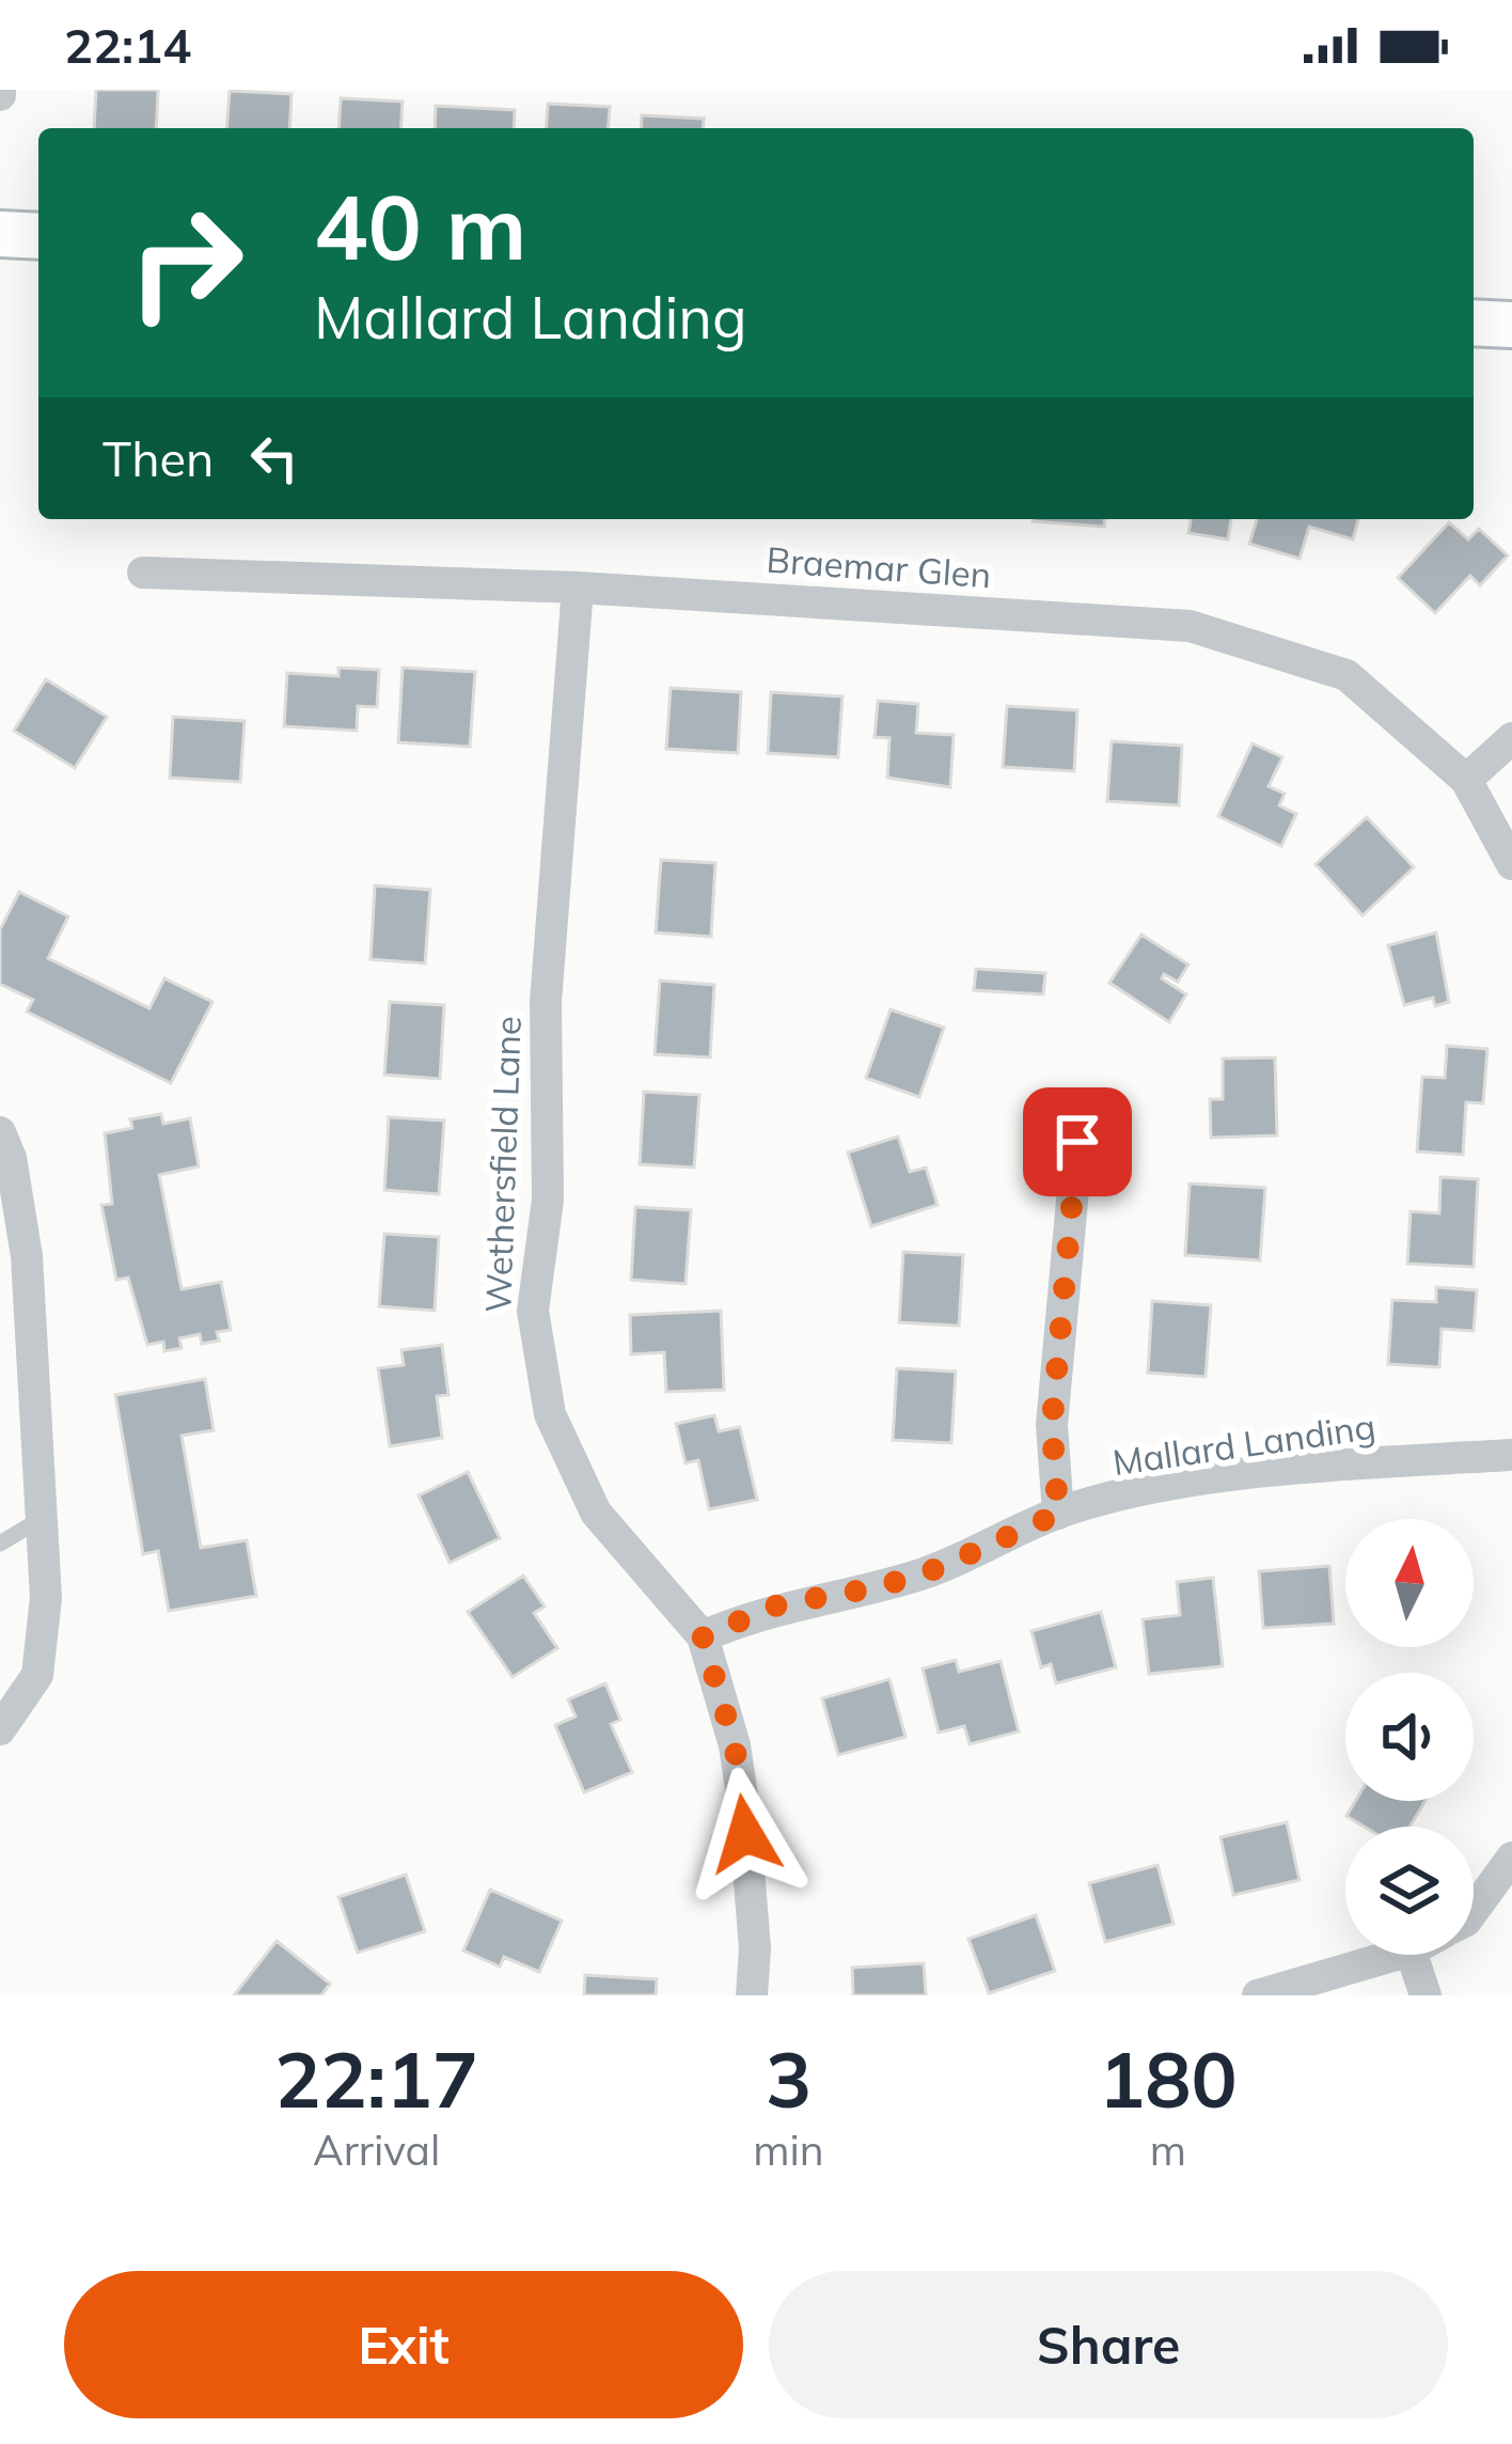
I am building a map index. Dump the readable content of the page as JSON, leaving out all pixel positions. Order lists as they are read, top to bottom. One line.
{"streets":{"street":["Braemar Glen","Wethersfield Lane","Mallard Landing"]},"crossings":[["Braemar Glen","Wethersfield Lane"],["Wethersfield Lane","Mallard Landing"]],"north":"top","page":{"status":"22:14","turn":["40 m","Mallard Landing"],"then":"Then","eta":["22:17","Arrival","3","min","180","m"],"buttons":["Exit","Share"]}}
